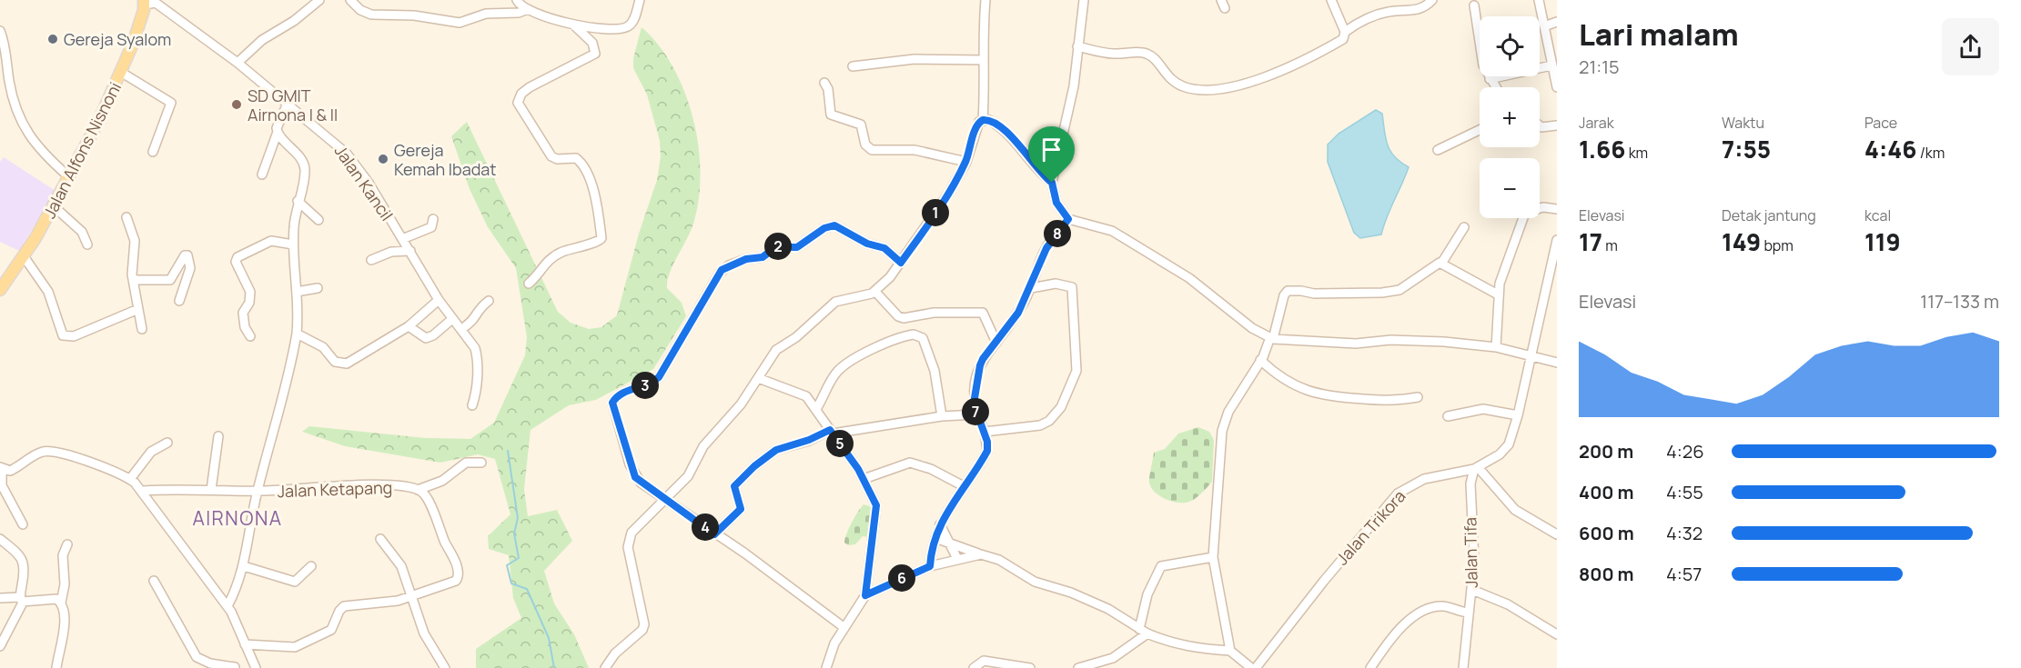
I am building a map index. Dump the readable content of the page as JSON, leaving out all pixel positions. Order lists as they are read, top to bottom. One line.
{"streets":{"main road":["Jalan Alfons Nisnoni"],"street":["Jalan Kancil","Jalan Ketapang","Jalan Trikora","Jalan Tifa"]},"crossings":[["Jalan Alfons Nisnoni","Jalan Kancil"],["Jalan Trikora","Jalan Tifa"]],"districts":["AIRNONA"],"places":["Gereja Syalom","SD GMIT Airnona I & II","Gereja Kemah Ibadat"],"page":{"heading":["Lari malam","21:15"],"map_buttons":["+","−"],"stats":[["Jarak","1.66 km"],["Waktu","7:55"],["Pace","4:46 /km"],["Elevasi","17 m"],["Detak jantung","149 bpm"],["kcal","119"]],"pins":["1","8","2","3","7","5","4","6"],"chart":["Elevasi","117–133 m"],"list":[{"name":"200 m","note":"4:26"},{"name":"400 m","note":"4:55"},{"name":"600 m","note":"4:32"},{"name":"800 m","note":"4:57"}]}}
